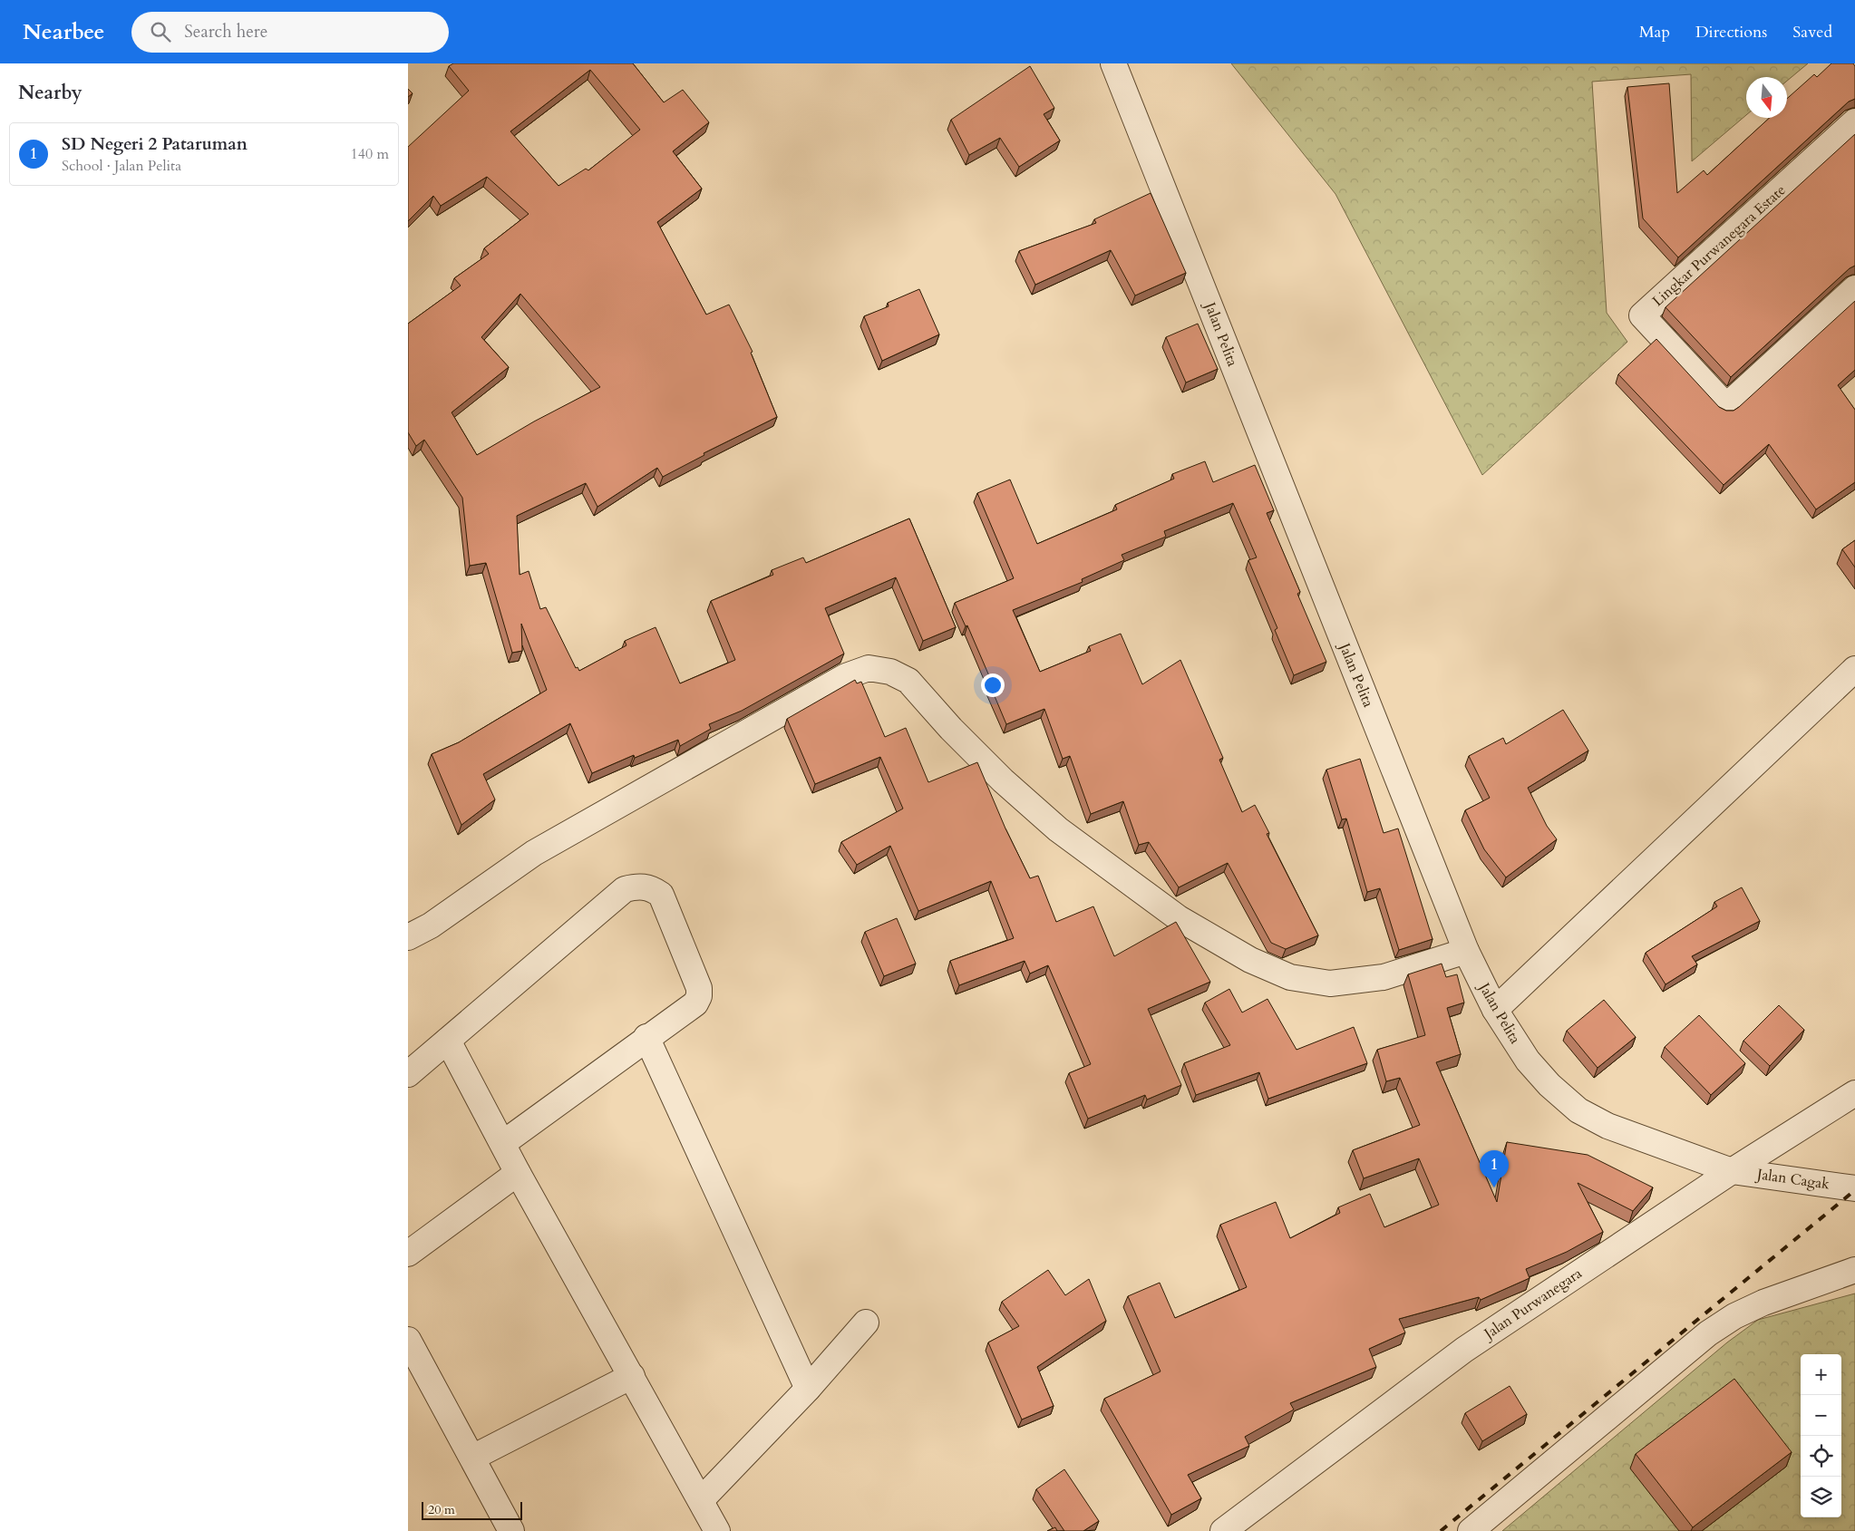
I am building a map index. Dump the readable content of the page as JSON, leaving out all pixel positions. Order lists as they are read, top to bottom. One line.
{"streets":{"street":["Lingkar Purwanegara Estate","Jalan Pelita","Jalan Cagak","Jalan Purwanegara"]},"crossings":[["Jalan Pelita","Jalan Cagak"],["Jalan Pelita","Jalan Purwanegara"],["Jalan Cagak","Jalan Purwanegara"]],"scale_bar":"20 m","north":"bottom","page":{"header":"Nearbee","search":"Search here","nav":["Map","Directions","Saved"],"heading":"Nearby","list":[{"mark":"1","name":"SD Negeri 2 Pataruman","note":"School · Jalan Pelita","value":"140 m"}],"pins":"1","map_buttons":["+","−"],"scale":"20 m"}}
